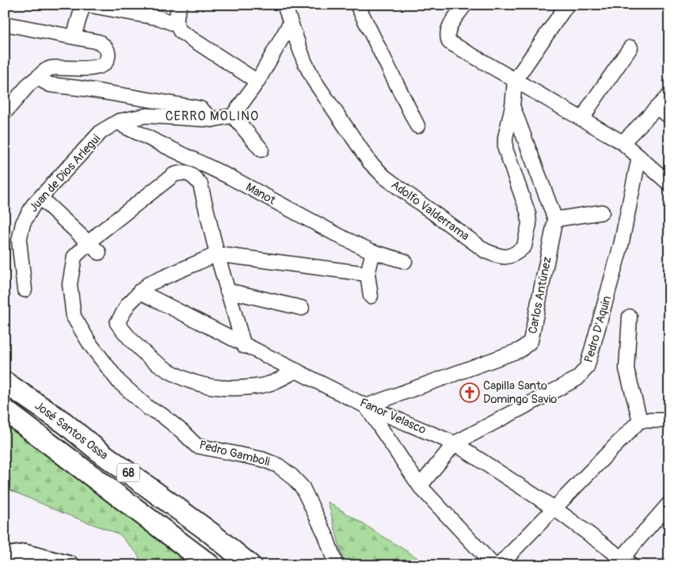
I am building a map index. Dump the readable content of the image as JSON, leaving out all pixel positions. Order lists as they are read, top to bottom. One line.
{"streets":{"highway":["José Santos Ossa","68"],"street":["Juan de Dios Arlegui","Manot","Adolfo Valderrama","Carlos Antúnez","Pedro D'Aquin","Fanor Velasco","Pedro Gamboli"]},"crossings":[["Juan de Dios Arlegui","Manot"],["Carlos Antúnez","Fanor Velasco"],["Pedro D'Aquin","Fanor Velasco"]],"districts":["CERRO MOLINO"],"places":{"church":["Capilla Santo Domingo Savio"]}}
